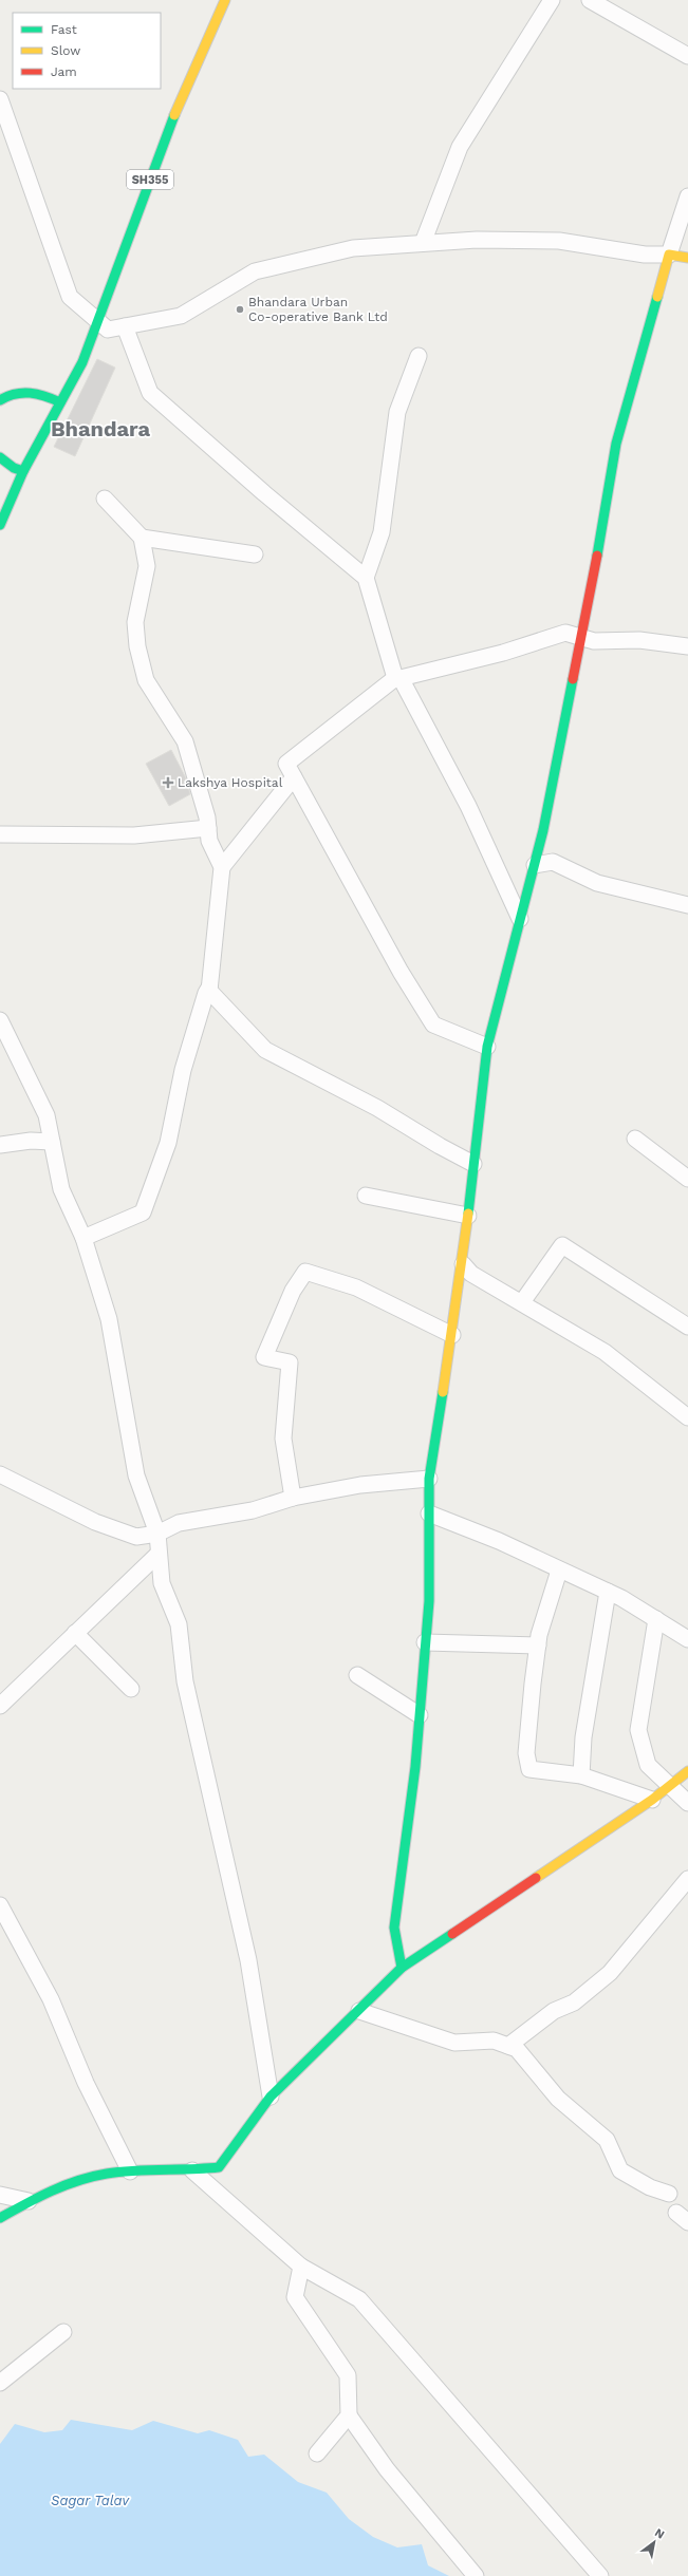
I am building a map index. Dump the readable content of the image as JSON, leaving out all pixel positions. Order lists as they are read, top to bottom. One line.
{"streets":{"street":["SH355"]},"districts":["Bhandara"],"water":["Sagar Talav"],"places":{"other":["Bhandara Urban Co-operative Bank Ltd"],"health":["Lakshya Hospital"]},"legend":["Fast","Slow","Jam"],"north":"top right"}
